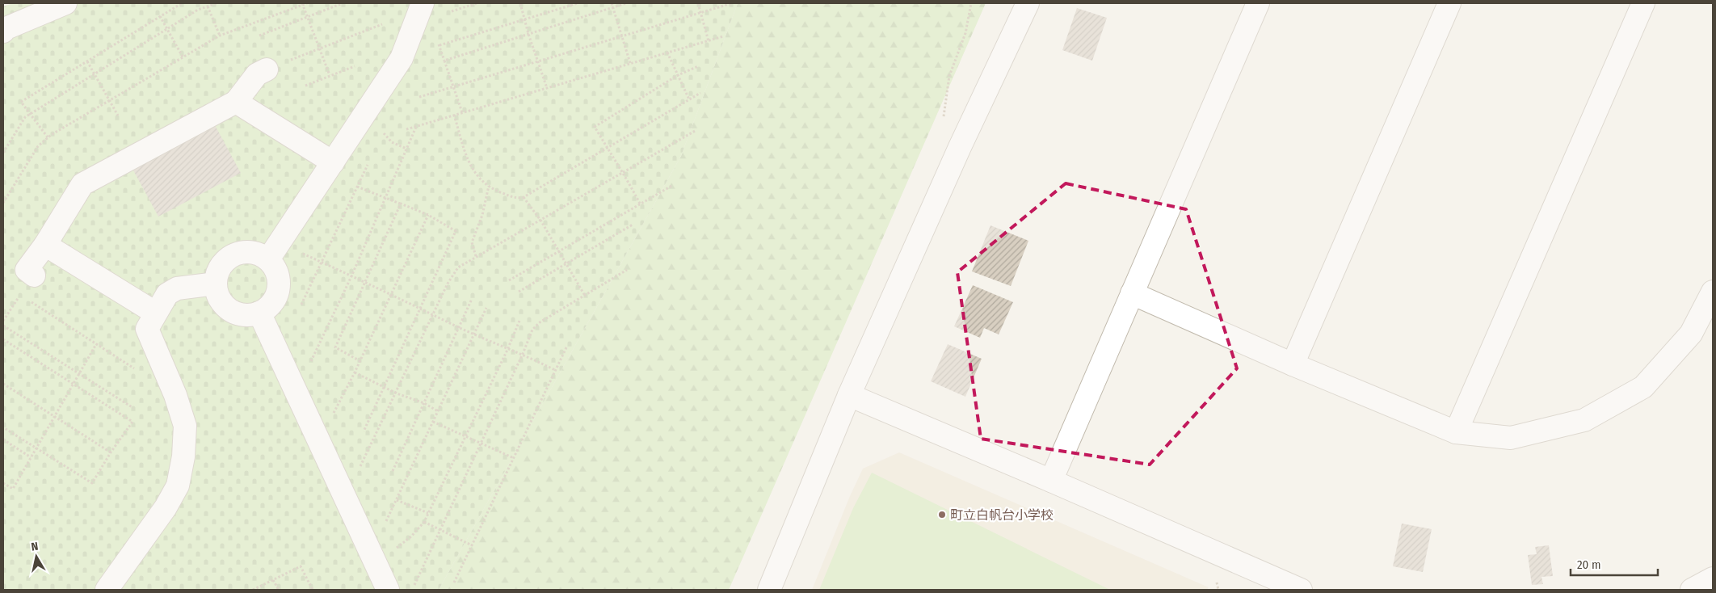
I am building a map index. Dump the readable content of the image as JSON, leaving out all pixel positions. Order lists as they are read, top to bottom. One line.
{"places":["町立白帆台小学校"],"scale_bar":"20 m","north":"top"}
